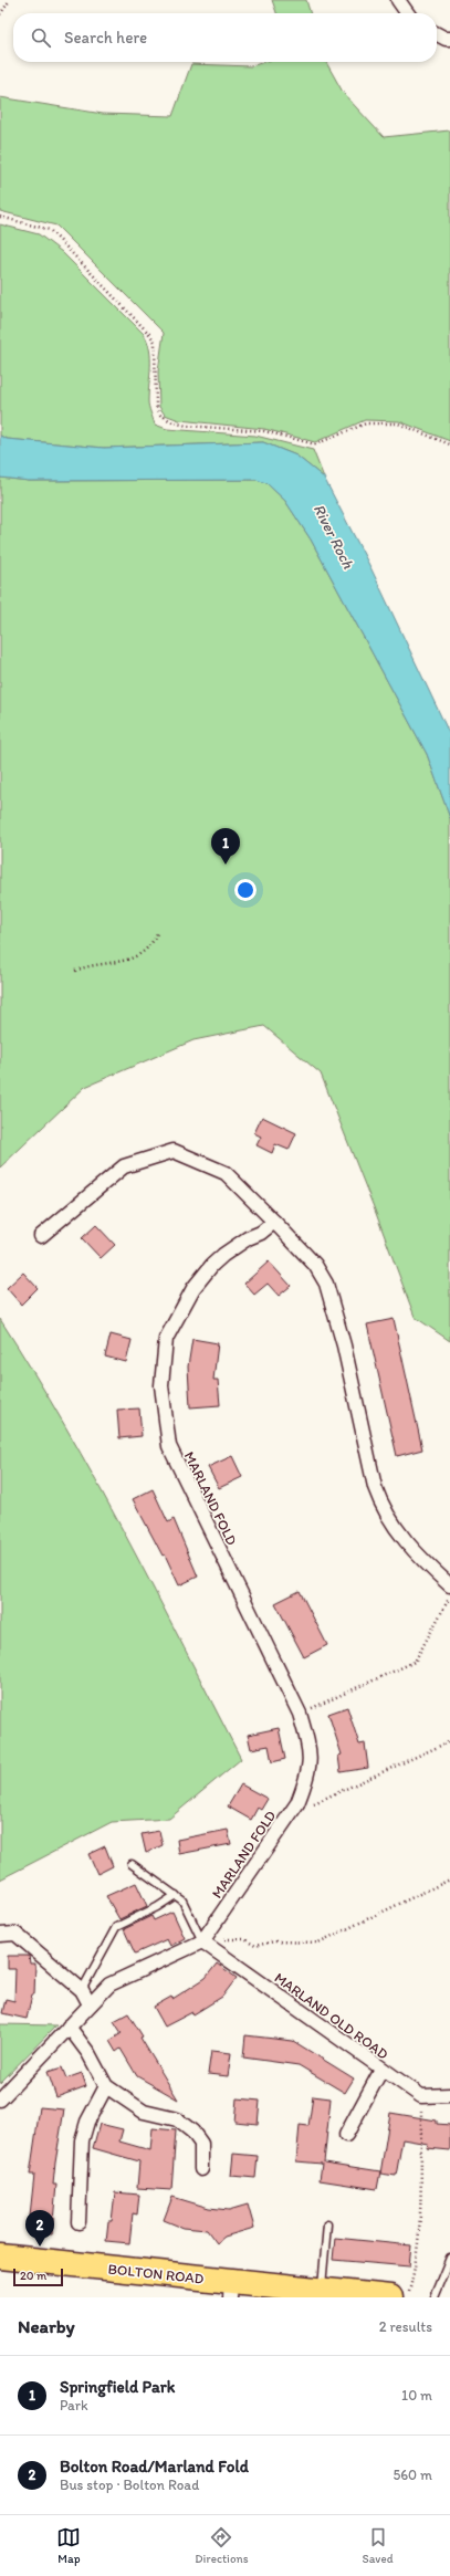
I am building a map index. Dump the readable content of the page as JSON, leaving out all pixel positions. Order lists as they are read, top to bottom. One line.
{"streets":{"highway":["BOLTON ROAD"],"street":["MARLAND FOLD","MARLAND OLD ROAD"]},"crossings":[["MARLAND FOLD","MARLAND OLD ROAD"]],"water":["River Roch"],"scale_bar":"20 m","page":{"search":"Search here","pins":["1","2"],"scale":"20 m","heading":["Nearby","2 results"],"list":[{"mark":"1","name":"Springfield Park","note":"Park","value":"10 m"},{"mark":"2","name":"Bolton Road/Marland Fold","note":"Bus stop · Bolton Road","value":"560 m"}],"nav":["Map","Directions","Saved"]}}
